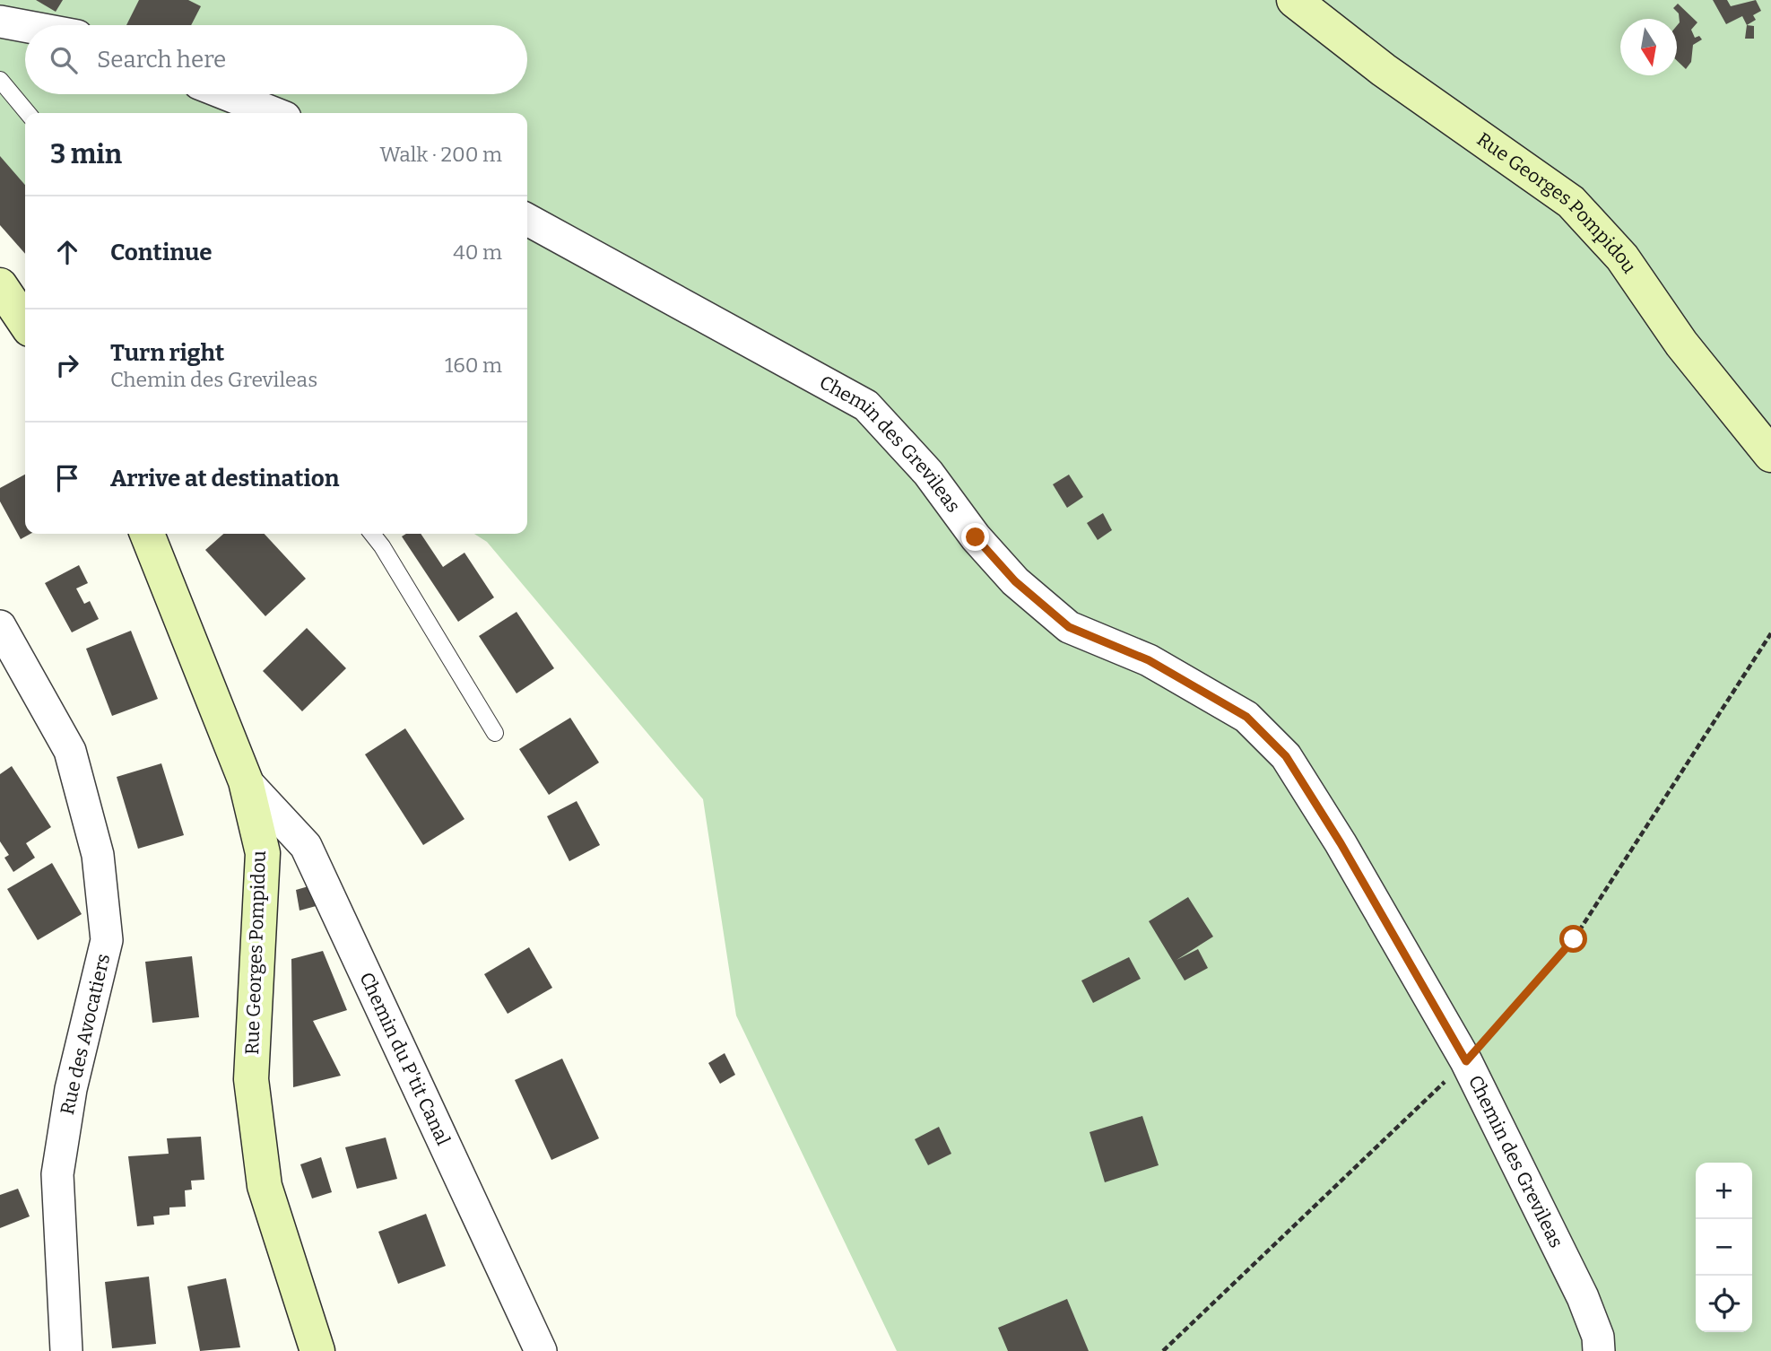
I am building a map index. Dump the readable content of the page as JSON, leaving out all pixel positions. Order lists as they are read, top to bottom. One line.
{"streets":{"main road":["Rue Georges Pompidou"],"street":["Chemin des Grevileas","Rue des Avocatiers","Chemin du P'tit Canal"]},"crossings":[["Rue Georges Pompidou","Chemin du P'tit Canal"]],"north":"bottom","page":{"search":"Search here","heading":["3 min","Walk · 200 m"],"list":[["Continue","40 m"],["Turn right","Chemin des Grevileas","160 m"],"Arrive at destination"],"map_buttons":["+","−"]}}
